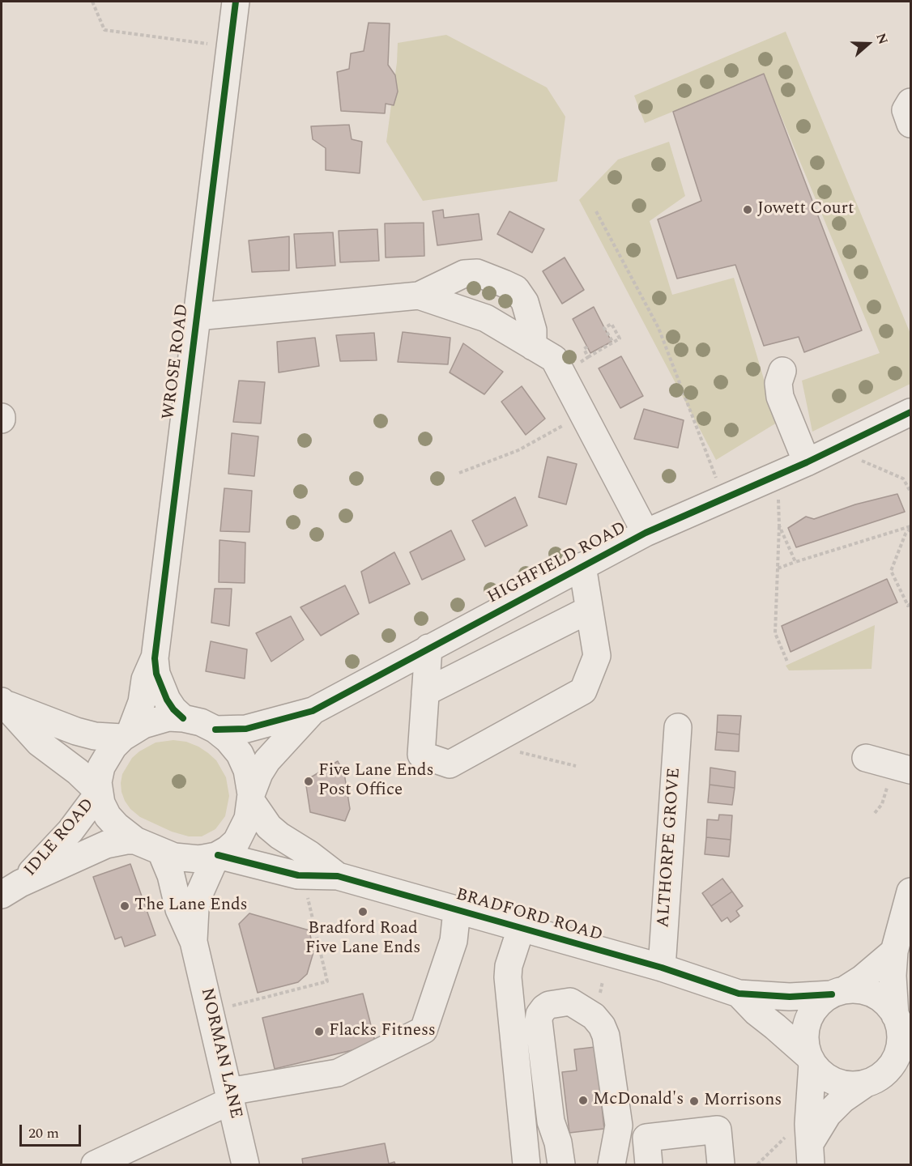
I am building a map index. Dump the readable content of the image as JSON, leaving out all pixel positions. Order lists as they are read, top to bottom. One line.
{"streets":{"street":["WROSE ROAD","HIGHFIELD ROAD","IDLE ROAD","ALTHORPE GROVE","BRADFORD ROAD","NORMAN LANE"]},"crossings":[["WROSE ROAD","HIGHFIELD ROAD"],["WROSE ROAD","IDLE ROAD"],["WROSE ROAD","BRADFORD ROAD"],["WROSE ROAD","NORMAN LANE"],["HIGHFIELD ROAD","IDLE ROAD"],["HIGHFIELD ROAD","BRADFORD ROAD"],["HIGHFIELD ROAD","NORMAN LANE"],["IDLE ROAD","BRADFORD ROAD"],["IDLE ROAD","NORMAN LANE"],["ALTHORPE GROVE","BRADFORD ROAD"],["BRADFORD ROAD","NORMAN LANE"]],"places":["Jowett Court","Five Lane Ends Post Office","The Lane Ends","Bradford Road Five Lane Ends","Flacks Fitness","McDonald's","Morrisons"],"scale_bar":"20 m","north":"right"}
